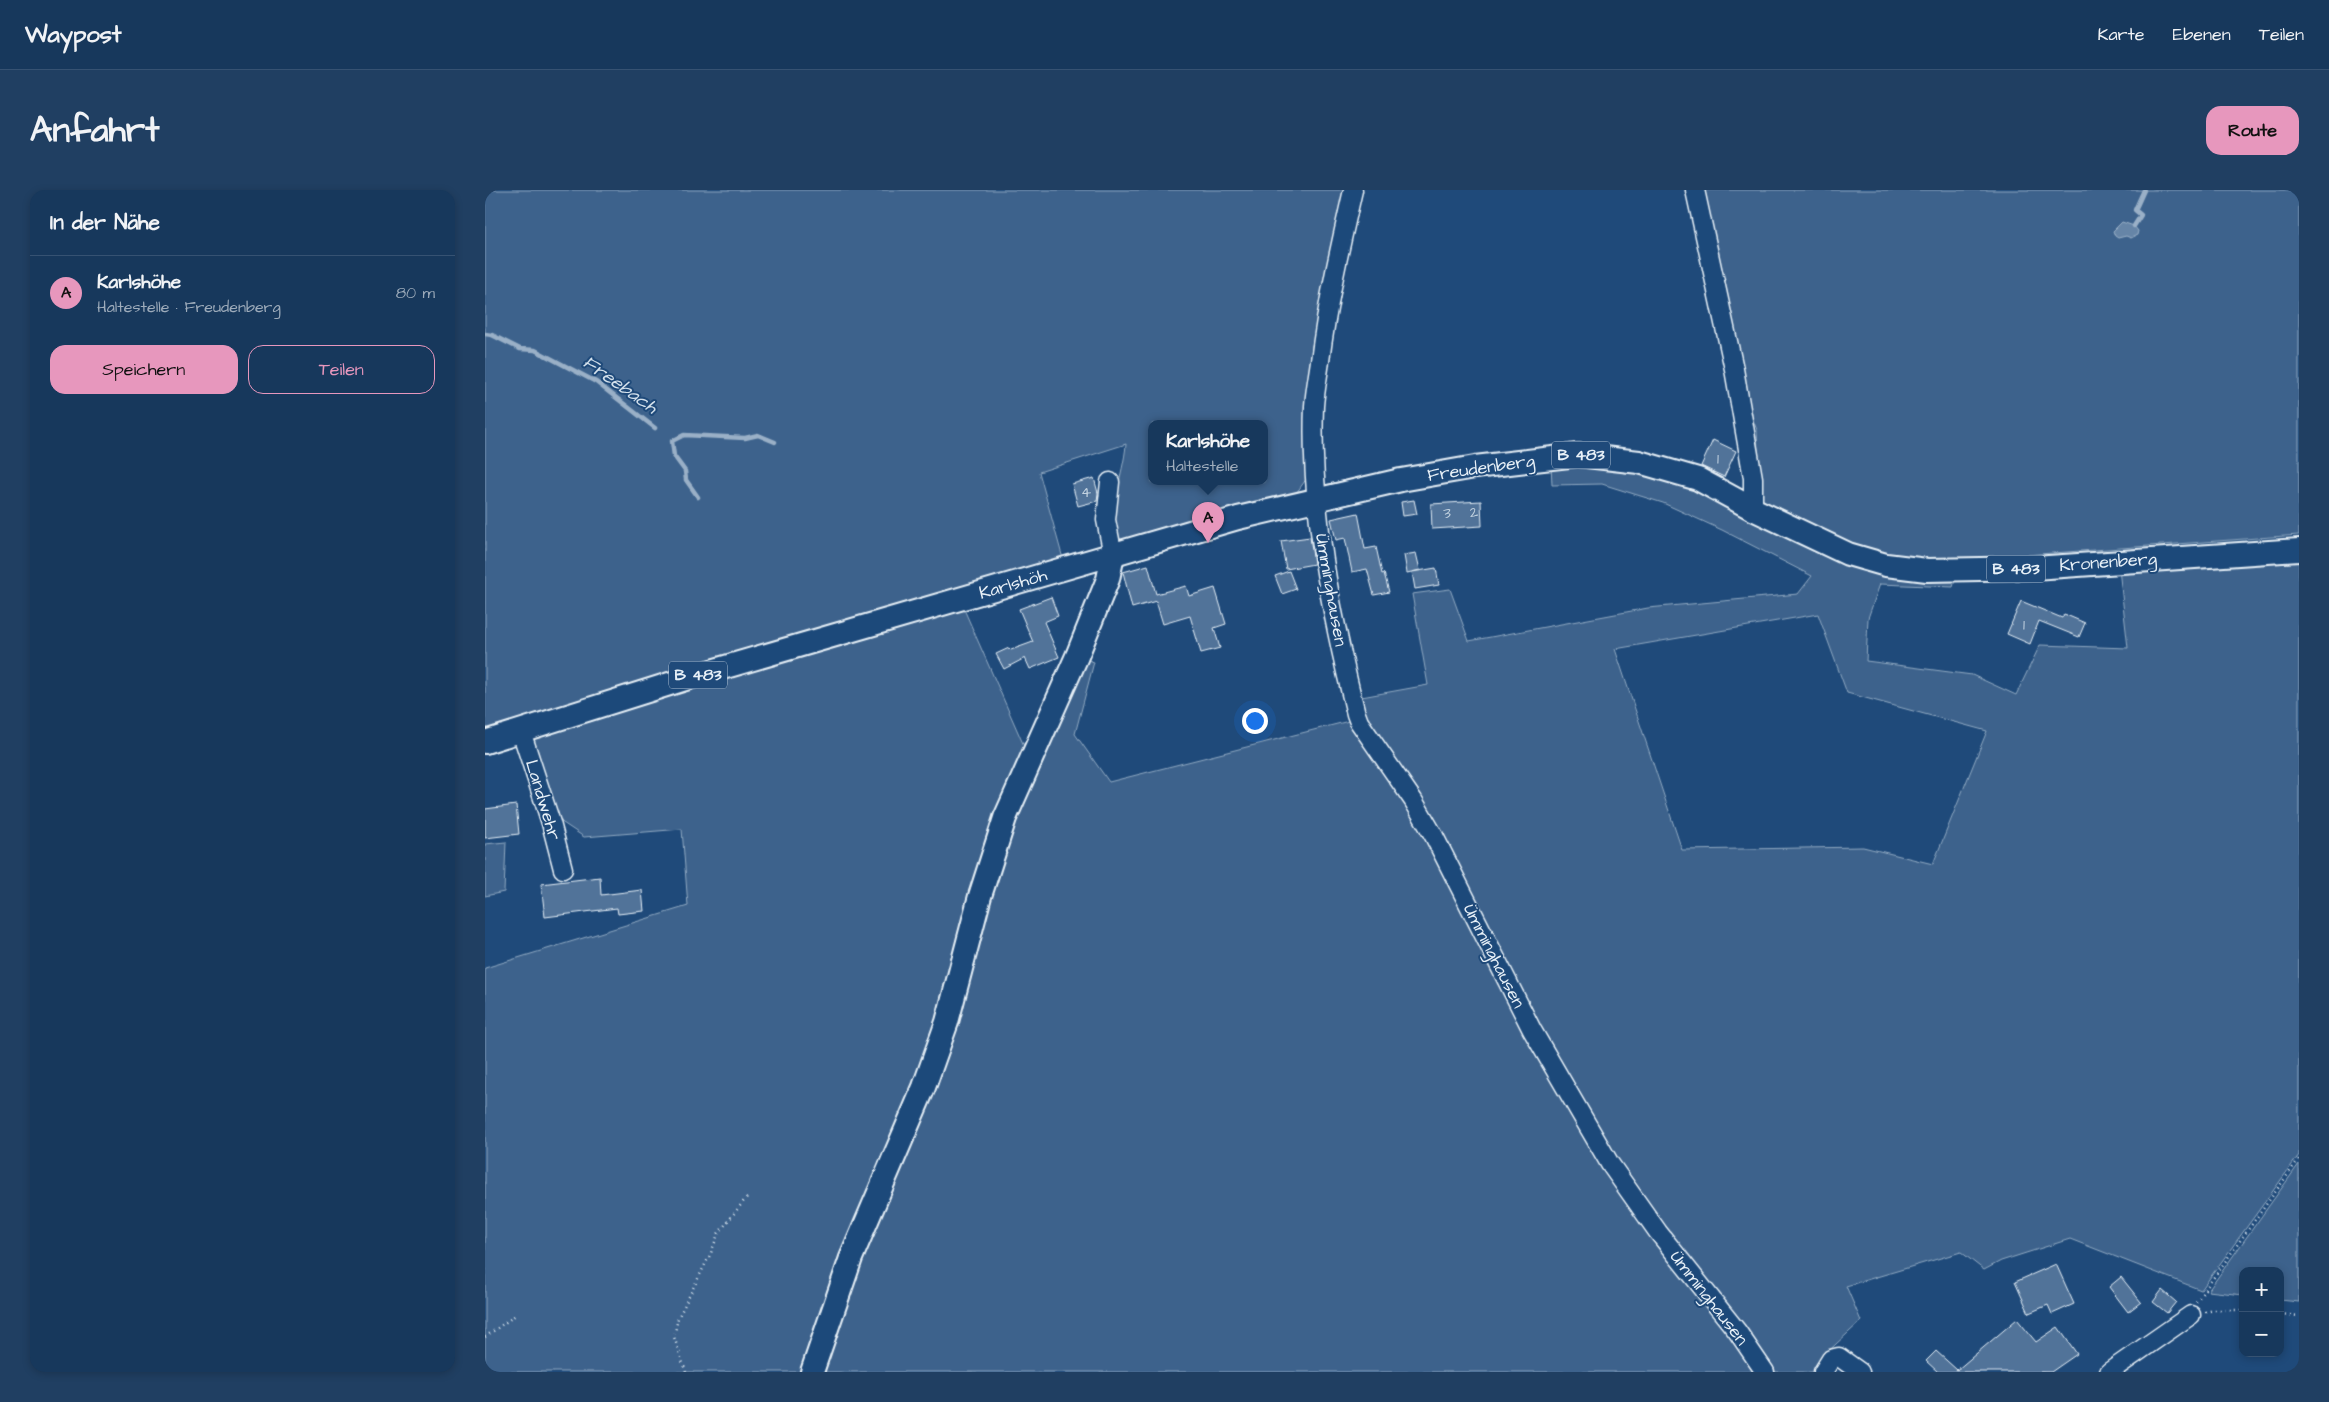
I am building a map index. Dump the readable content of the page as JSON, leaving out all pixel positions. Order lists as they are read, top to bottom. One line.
{"streets":{"main road":["B 483","Freudenberg","Kronenberg","Karlshöh"],"street":["Ümminghausen","Landwehr"]},"crossings":[["B 483","Karlshöh"],["B 483","Landwehr"],["Freudenberg","Kronenberg"],["Freudenberg","Karlshöh"],["Freudenberg","Ümminghausen"],["Karlshöh","Landwehr"]],"water":["Freebach"],"house_numbers":["1","4","2","3","1"],"page":{"header":"Waypost","nav":["Karte","Ebenen","Teilen"],"title":"Anfahrt","buttons":["Route",["Speichern","Teilen"]],"heading":"In der Nähe","list":[{"mark":"A","name":"Karlshöhe","note":"Haltestelle · Freudenberg","value":"80 m"}],"popup":["Karlshöhe","Haltestelle"],"pins":"A","map_buttons":["+","−"]}}
